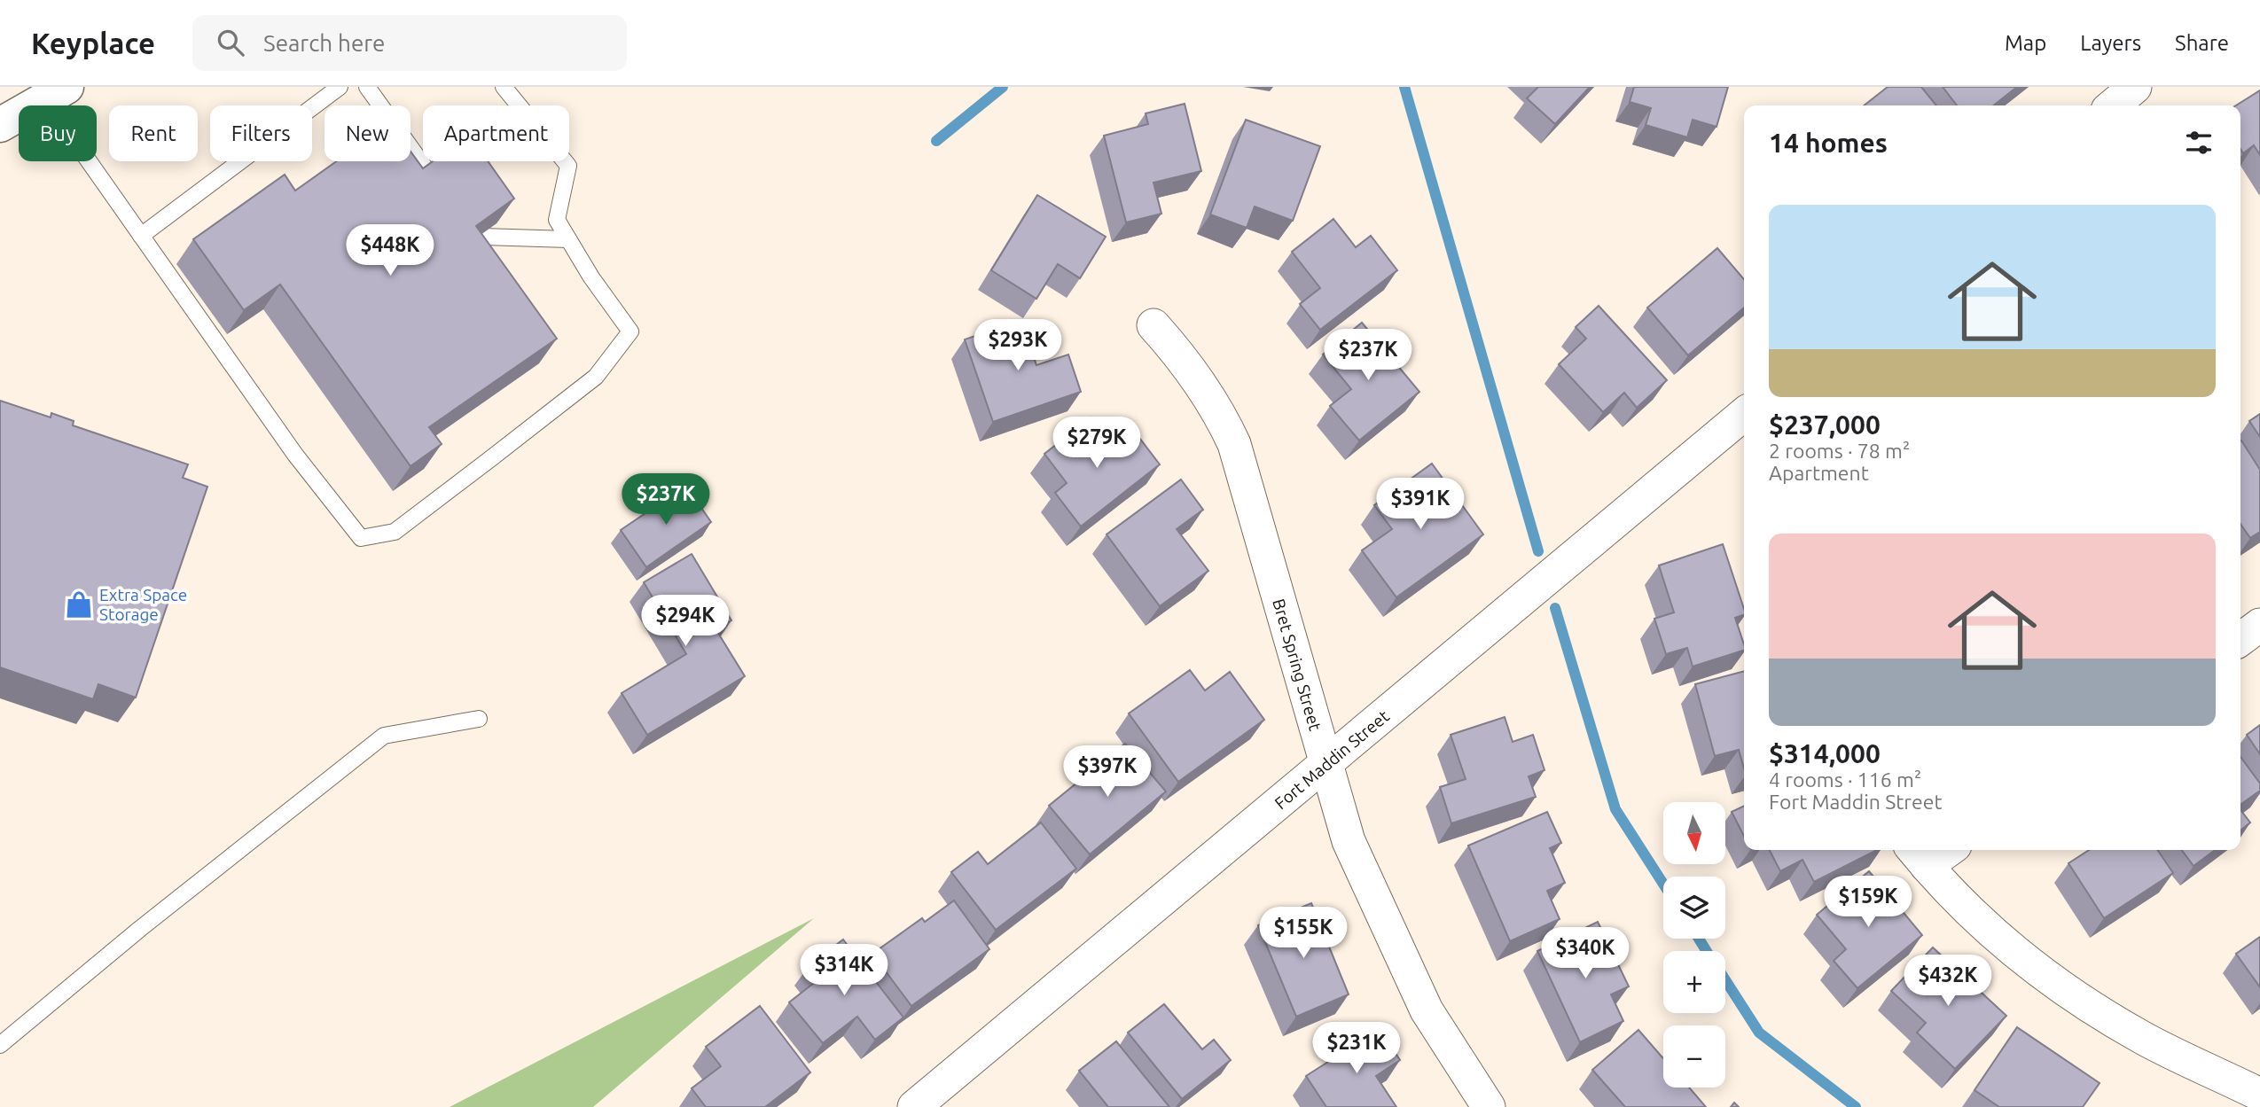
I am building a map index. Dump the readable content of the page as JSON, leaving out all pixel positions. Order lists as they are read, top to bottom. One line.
{"streets":{"street":["Bret Spring Street","Fort Maddin Street"]},"crossings":[["Bret Spring Street","Fort Maddin Street"]],"places":{"shop":["Extra Space Storage"]},"north":"bottom","page":{"header":"Keyplace","search":"Search here","nav":["Map","Layers","Share"],"chip":["Buy","Rent","Filters","New","Apartment"],"heading":"14 homes","list":[{"name":"$237,000","note":"2 rooms · 78 m² · Apartment"},{"name":"$314,000","note":"4 rooms · 116 m² · Fort Maddin Street"}],"price":["$448K","$293K","$237K","$279K","$237K","$391K","$294K","$397K","$159K","$155K","$340K","$314K","$432K","$231K"],"map_buttons":["+","−"]}}
